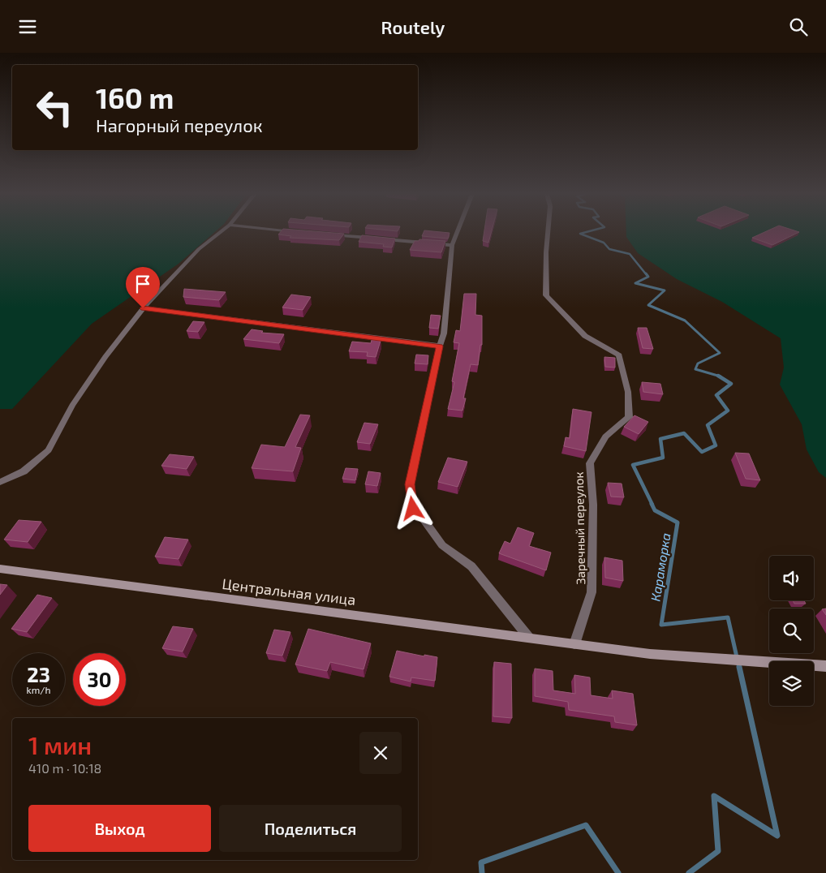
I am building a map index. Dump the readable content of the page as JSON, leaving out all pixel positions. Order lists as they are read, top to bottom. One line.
{"streets":{"street":["Заречный переулок","Центральная улица"]},"crossings":[["Заречный переулок","Центральная улица"]],"water":["Караморка"],"page":{"header":"Routely","turn":["160 m","Нагорный переулок"],"speed":"23 km/h","limit":"30","heading":["1 мин","410 m · 10:18"],"buttons":["Выход","Поделиться"]}}
